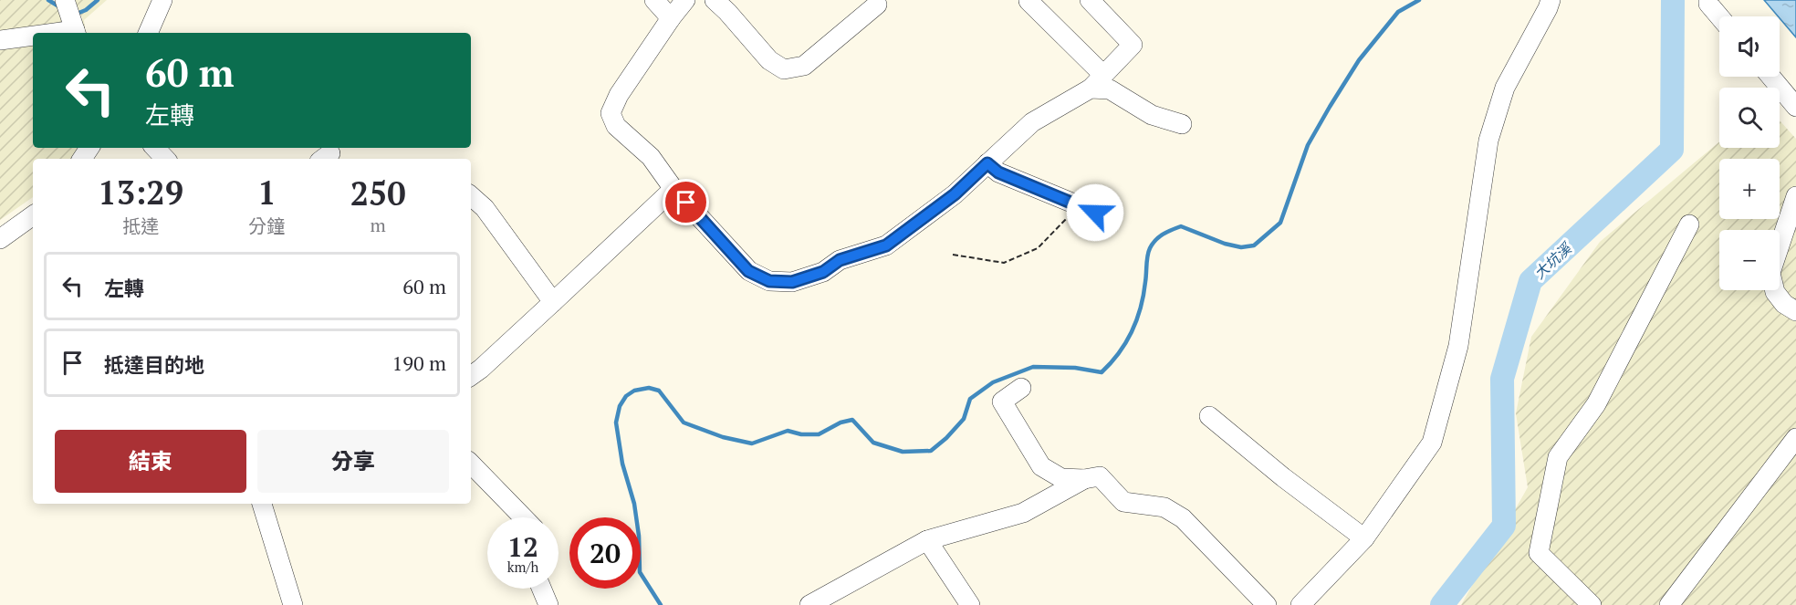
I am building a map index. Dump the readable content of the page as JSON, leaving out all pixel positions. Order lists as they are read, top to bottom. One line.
{"water":["大坑溪"],"page":{"map_buttons":["+","−"],"turn":["60 m","左轉"],"eta":["13:29","抵達","1","分鐘","250","m"],"list":[{"name":"左轉","value":"60 m"},{"name":"抵達目的地","value":"190 m"}],"buttons":["結束","分享"],"speed":"12 km/h","limit":"20"}}
